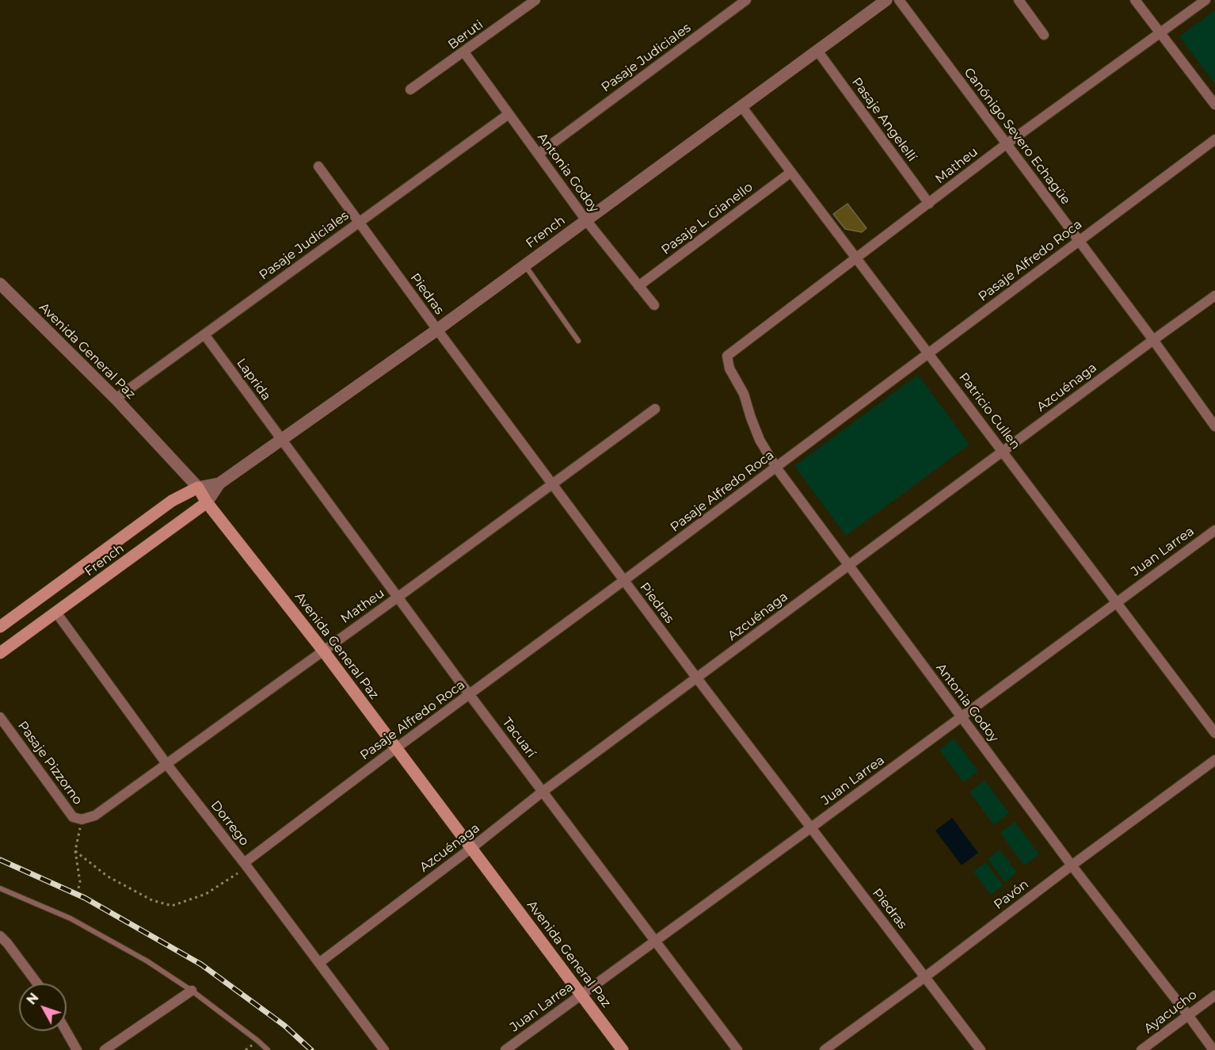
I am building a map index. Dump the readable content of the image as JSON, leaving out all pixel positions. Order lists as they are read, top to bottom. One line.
{"streets":{"main road":["French","Avenida General Paz"],"street":["Beruti","Pasaje Judiciales","Pasaje Angelellí","Canónigo Severo Echagüe","Matheu","Antonia Godoy","Pasaje L. Gianello","Pasaje Alfredo Roca","Piedras","Laprida","Azcuénaga","Patricio Cullen","Juan Larrea","Tacuarí","Pasaje Pizzorno","Dorrego","Pavón","Ayacucho"]},"crossings":[["Beruti","Antonia Godoy"],["Pasaje Judiciales","Antonia Godoy"],["Pasaje Judiciales","Piedras"],["Pasaje Judiciales","Avenida General Paz"],["Pasaje Judiciales","Laprida"],["Pasaje Angelellí","Matheu"],["Pasaje Angelellí","French"],["Canónigo Severo Echagüe","Matheu"],["Canónigo Severo Echagüe","Pasaje Alfredo Roca"],["Canónigo Severo Echagüe","Azcuénaga"],["Matheu","Antonia Godoy"],["Matheu","Piedras"],["Matheu","Avenida General Paz"],["Matheu","Patricio Cullen"],["Matheu","Tacuarí"],["Matheu","Pasaje Pizzorno"],["Matheu","Dorrego"],["Antonia Godoy","Pasaje L. Gianello"],["Antonia Godoy","French"],["Antonia Godoy","Pasaje Alfredo Roca"],["Antonia Godoy","Azcuénaga"],["Antonia Godoy","Juan Larrea"],["Antonia Godoy","Pavón"],["Antonia Godoy","Ayacucho"],["Pasaje L. Gianello","Patricio Cullen"],["French","Piedras"],["French","Avenida General Paz"],["French","Laprida"],["French","Patricio Cullen"],["French","Tacuarí"],["French","Dorrego"],["Pasaje Alfredo Roca","Piedras"],["Pasaje Alfredo Roca","Avenida General Paz"],["Pasaje Alfredo Roca","Patricio Cullen"],["Pasaje Alfredo Roca","Tacuarí"],["Pasaje Alfredo Roca","Dorrego"],["Piedras","Azcuénaga"],["Piedras","Juan Larrea"],["Piedras","Pavón"],["Avenida General Paz","Azcuénaga"],["Avenida General Paz","Juan Larrea"],["Laprida","Tacuarí"],["Azcuénaga","Patricio Cullen"],["Azcuénaga","Tacuarí"],["Azcuénaga","Dorrego"],["Patricio Cullen","Juan Larrea"],["Juan Larrea","Tacuarí"]],"north":"top left"}
